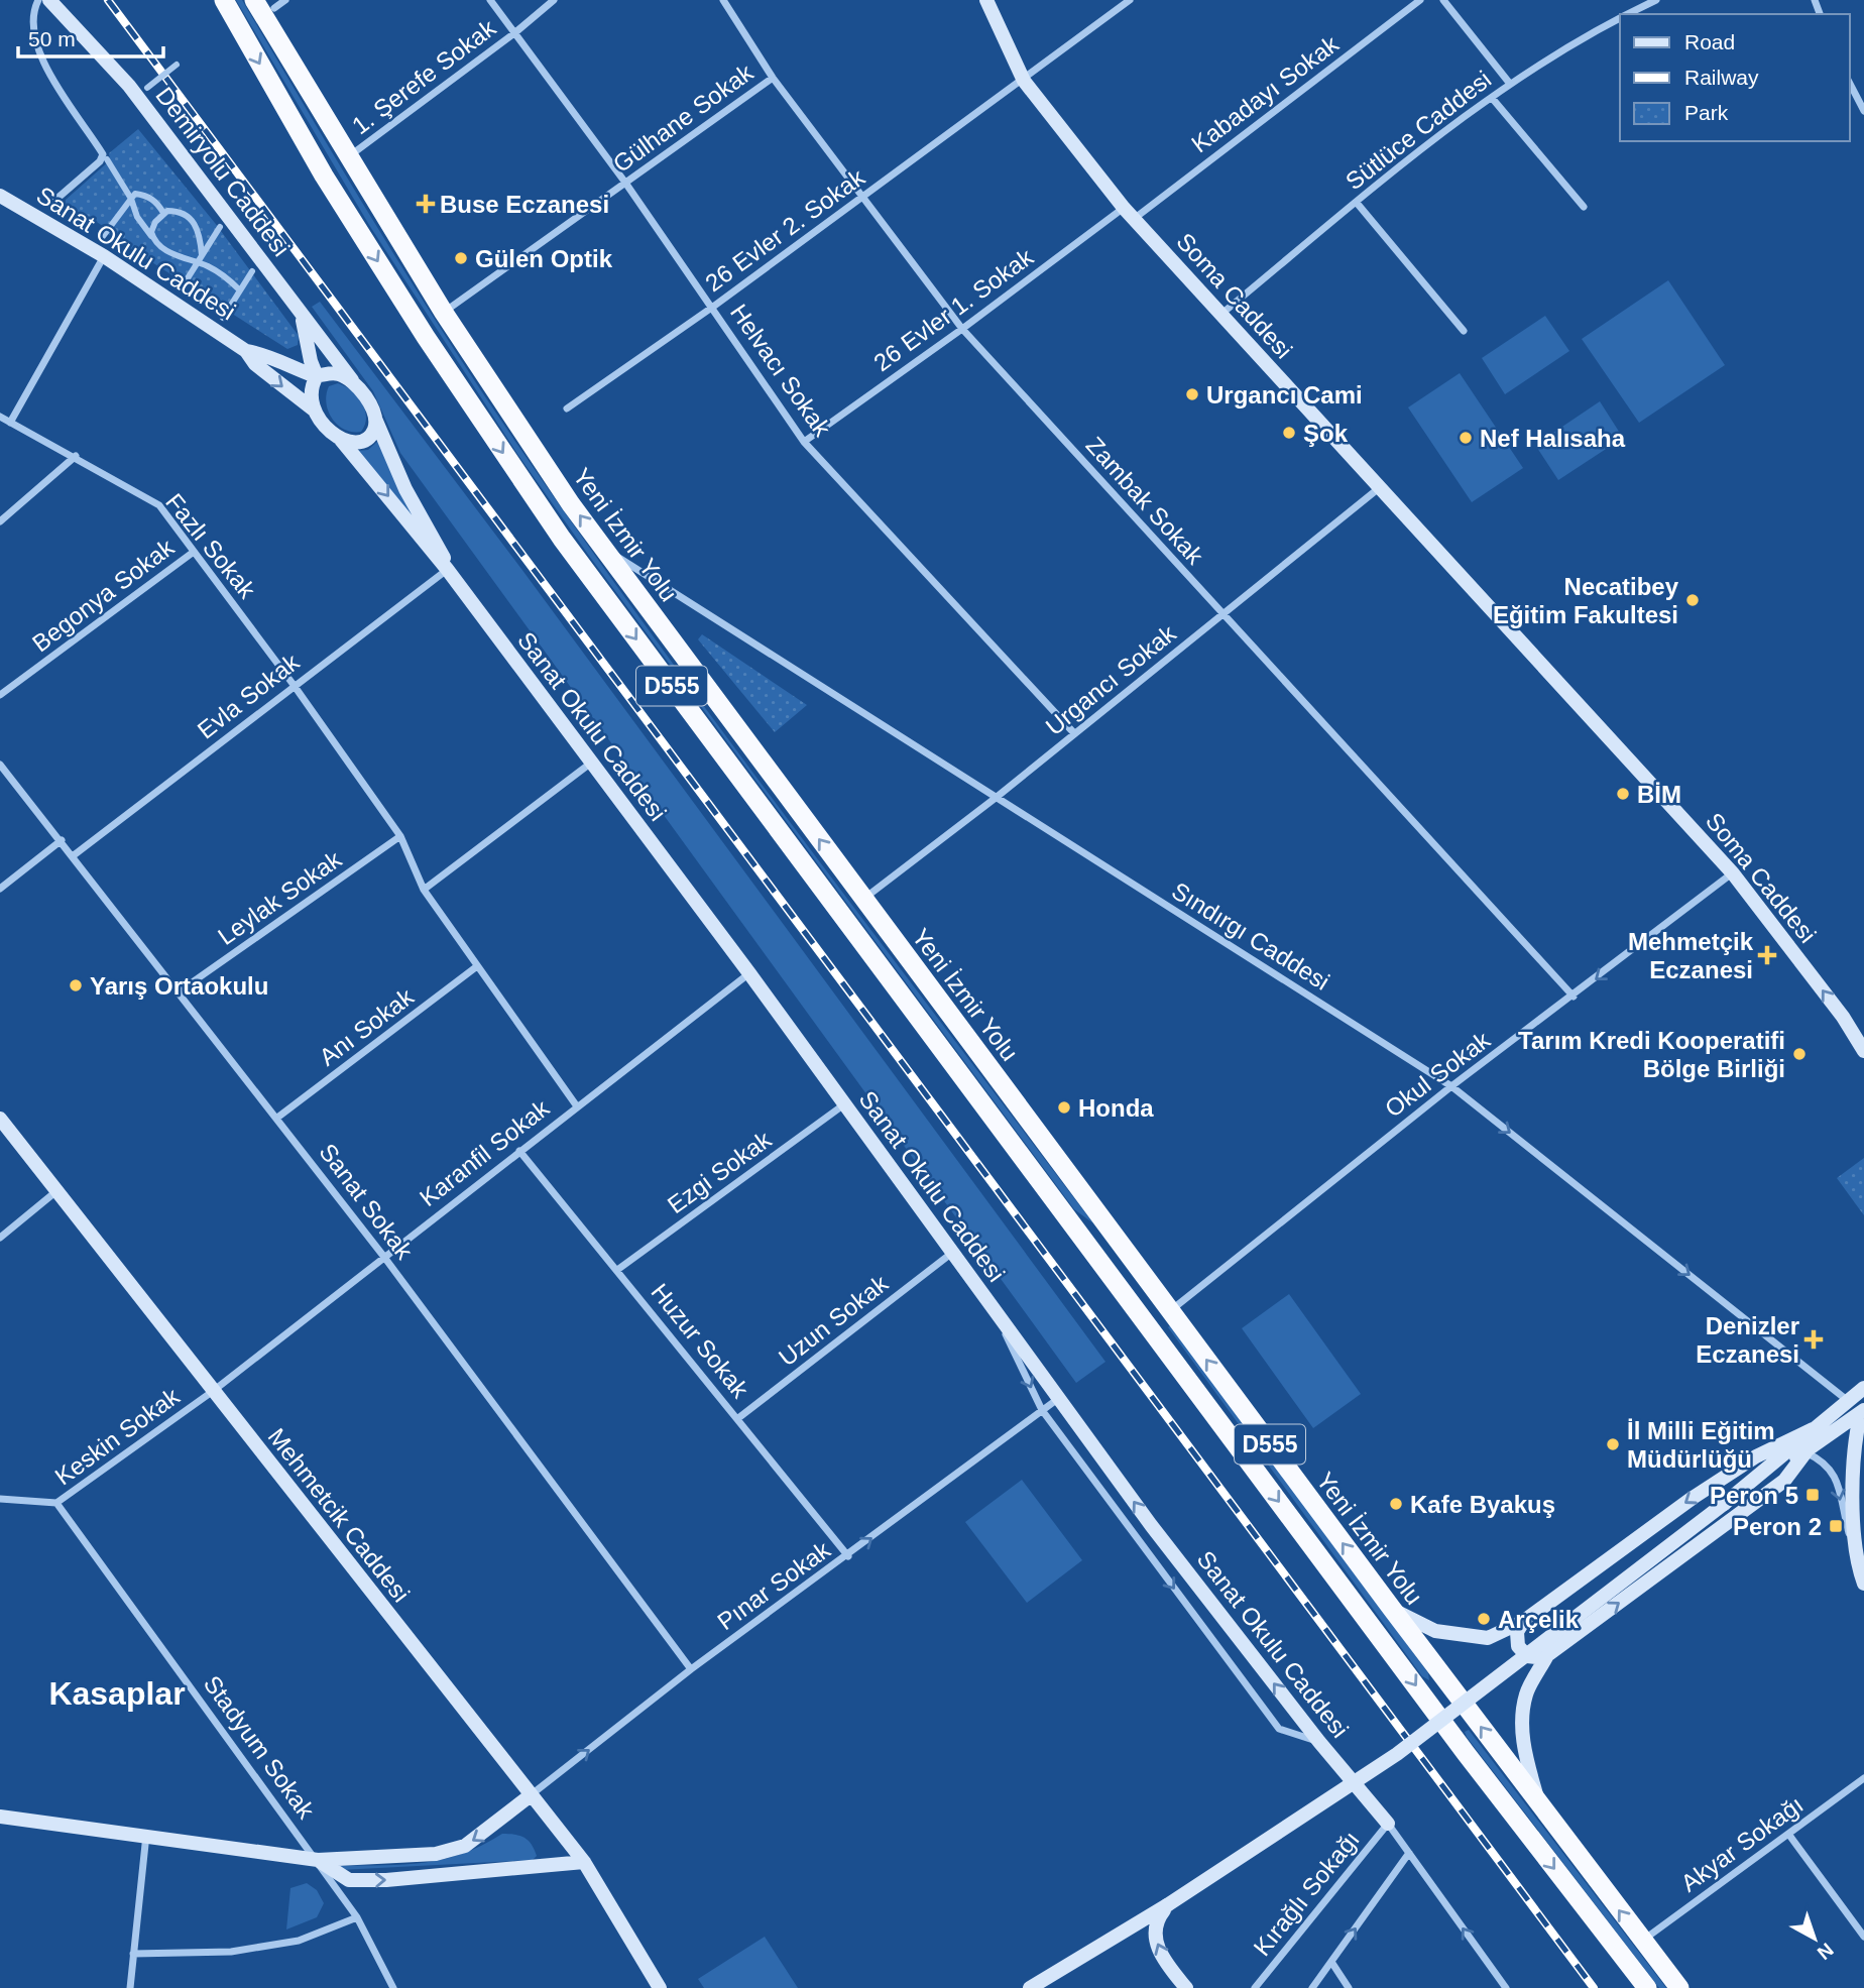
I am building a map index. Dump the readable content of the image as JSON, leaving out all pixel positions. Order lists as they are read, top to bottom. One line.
{"streets":{"highway":["Yeni İzmir Yolu","D555"],"main road":["Demiryolu Caddesi","Sanat Okulu Caddesi","Soma Caddesi","Mehmetcik Caddesi"],"street":["1. Şerefe Sokak","Kabadayı Sokak","Gülhane Sokak","Sütlüce Caddesi","26 Evler 2. Sokak","26 Evler 1. Sokak","Helvacı Sokak","Zambak Sokak","Fazlı Sokak","Begonya Sokak","Urgancı Sokak","Evla Sokak","Leylak Sokak","Sındırgı Caddesi","Anı Sokak","Okul Sokak","Karanfil Sokak","Ezgi Sokak","Sanat Sokak","Uzun Sokak","Huzur Sokak","Keskin Sokak","Pınar Sokak","Stadyum Sokak","Akyar Sokağı","Kırağlı Sokağı"]},"crossings":[["1. Şerefe Sokak","Helvacı Sokak"],["1. Şerefe Sokak","Yeni İzmir Yolu"],["Kabadayı Sokak","Soma Caddesi"],["Kabadayı Sokak","26 Evler 1. Sokak"],["Gülhane Sokak","Helvacı Sokak"],["Gülhane Sokak","Zambak Sokak"],["Gülhane Sokak","Yeni İzmir Yolu"],["Sütlüce Caddesi","Soma Caddesi"],["26 Evler 2. Sokak","Soma Caddesi"],["26 Evler 2. Sokak","Helvacı Sokak"],["26 Evler 2. Sokak","Zambak Sokak"],["Sanat Okulu Caddesi","Evla Sokak"],["Sanat Okulu Caddesi","Karanfil Sokak"],["Sanat Okulu Caddesi","Ezgi Sokak"],["Sanat Okulu Caddesi","Uzun Sokak"],["Sanat Okulu Caddesi","Pınar Sokak"],["Sanat Okulu Caddesi","Kırağlı Sokağı"],["Soma Caddesi","26 Evler 1. Sokak"],["Soma Caddesi","Urgancı Sokak"],["Soma Caddesi","Okul Sokak"],["26 Evler 1. Sokak","Helvacı Sokak"],["26 Evler 1. Sokak","Zambak Sokak"],["Helvacı Sokak","Urgancı Sokak"],["Zambak Sokak","Urgancı Sokak"],["Zambak Sokak","Okul Sokak"],["Yeni İzmir Yolu","Urgancı Sokak"],["Yeni İzmir Yolu","Sındırgı Caddesi"],["Yeni İzmir Yolu","Okul Sokak"],["Yeni İzmir Yolu","Akyar Sokağı"],["Fazlı Sokak","Begonya Sokak"],["Fazlı Sokak","Evla Sokak"],["Fazlı Sokak","Leylak Sokak"],["Fazlı Sokak","Anı Sokak"],["Fazlı Sokak","Karanfil Sokak"],["Urgancı Sokak","Sındırgı Caddesi"],["Evla Sokak","Sanat Sokak"],["Leylak Sokak","Sanat Sokak"],["Sındırgı Caddesi","Okul Sokak"],["Anı Sokak","Sanat Sokak"],["Karanfil Sokak","Sanat Sokak"],["Karanfil Sokak","Huzur Sokak"],["Karanfil Sokak","Keskin Sokak"],["Karanfil Sokak","Mehmetcik Caddesi"],["Ezgi Sokak","Huzur Sokak"],["Sanat Sokak","Pınar Sokak"],["Uzun Sokak","Huzur Sokak"],["Huzur Sokak","Pınar Sokak"],["Keskin Sokak","Mehmetcik Caddesi"],["Keskin Sokak","Stadyum Sokak"],["Mehmetcik Caddesi","Pınar Sokak"]],"one_way":["Pınar Sokak"],"districts":["Kasaplar"],"places":{"health":["Buse Eczanesi","Mehmetçik Eczanesi","Denizler Eczanesi"],"other":["Gülen Optik","Urgancı Cami","Şok","Nef Halısaha","Necatibey Eğitim Fakultesi","BİM","Yarış Ortaokulu","Tarım Kredi Kooperatifi Bölge Birliği","Honda","İl Milli Eğitim Müdürlüğü","Kafe Byakuş","Arçelik"],"transit":["Peron 5","Peron 2"]},"legend":["Road","Railway","Park"],"scale_bar":"50 m","north":"bottom right"}
